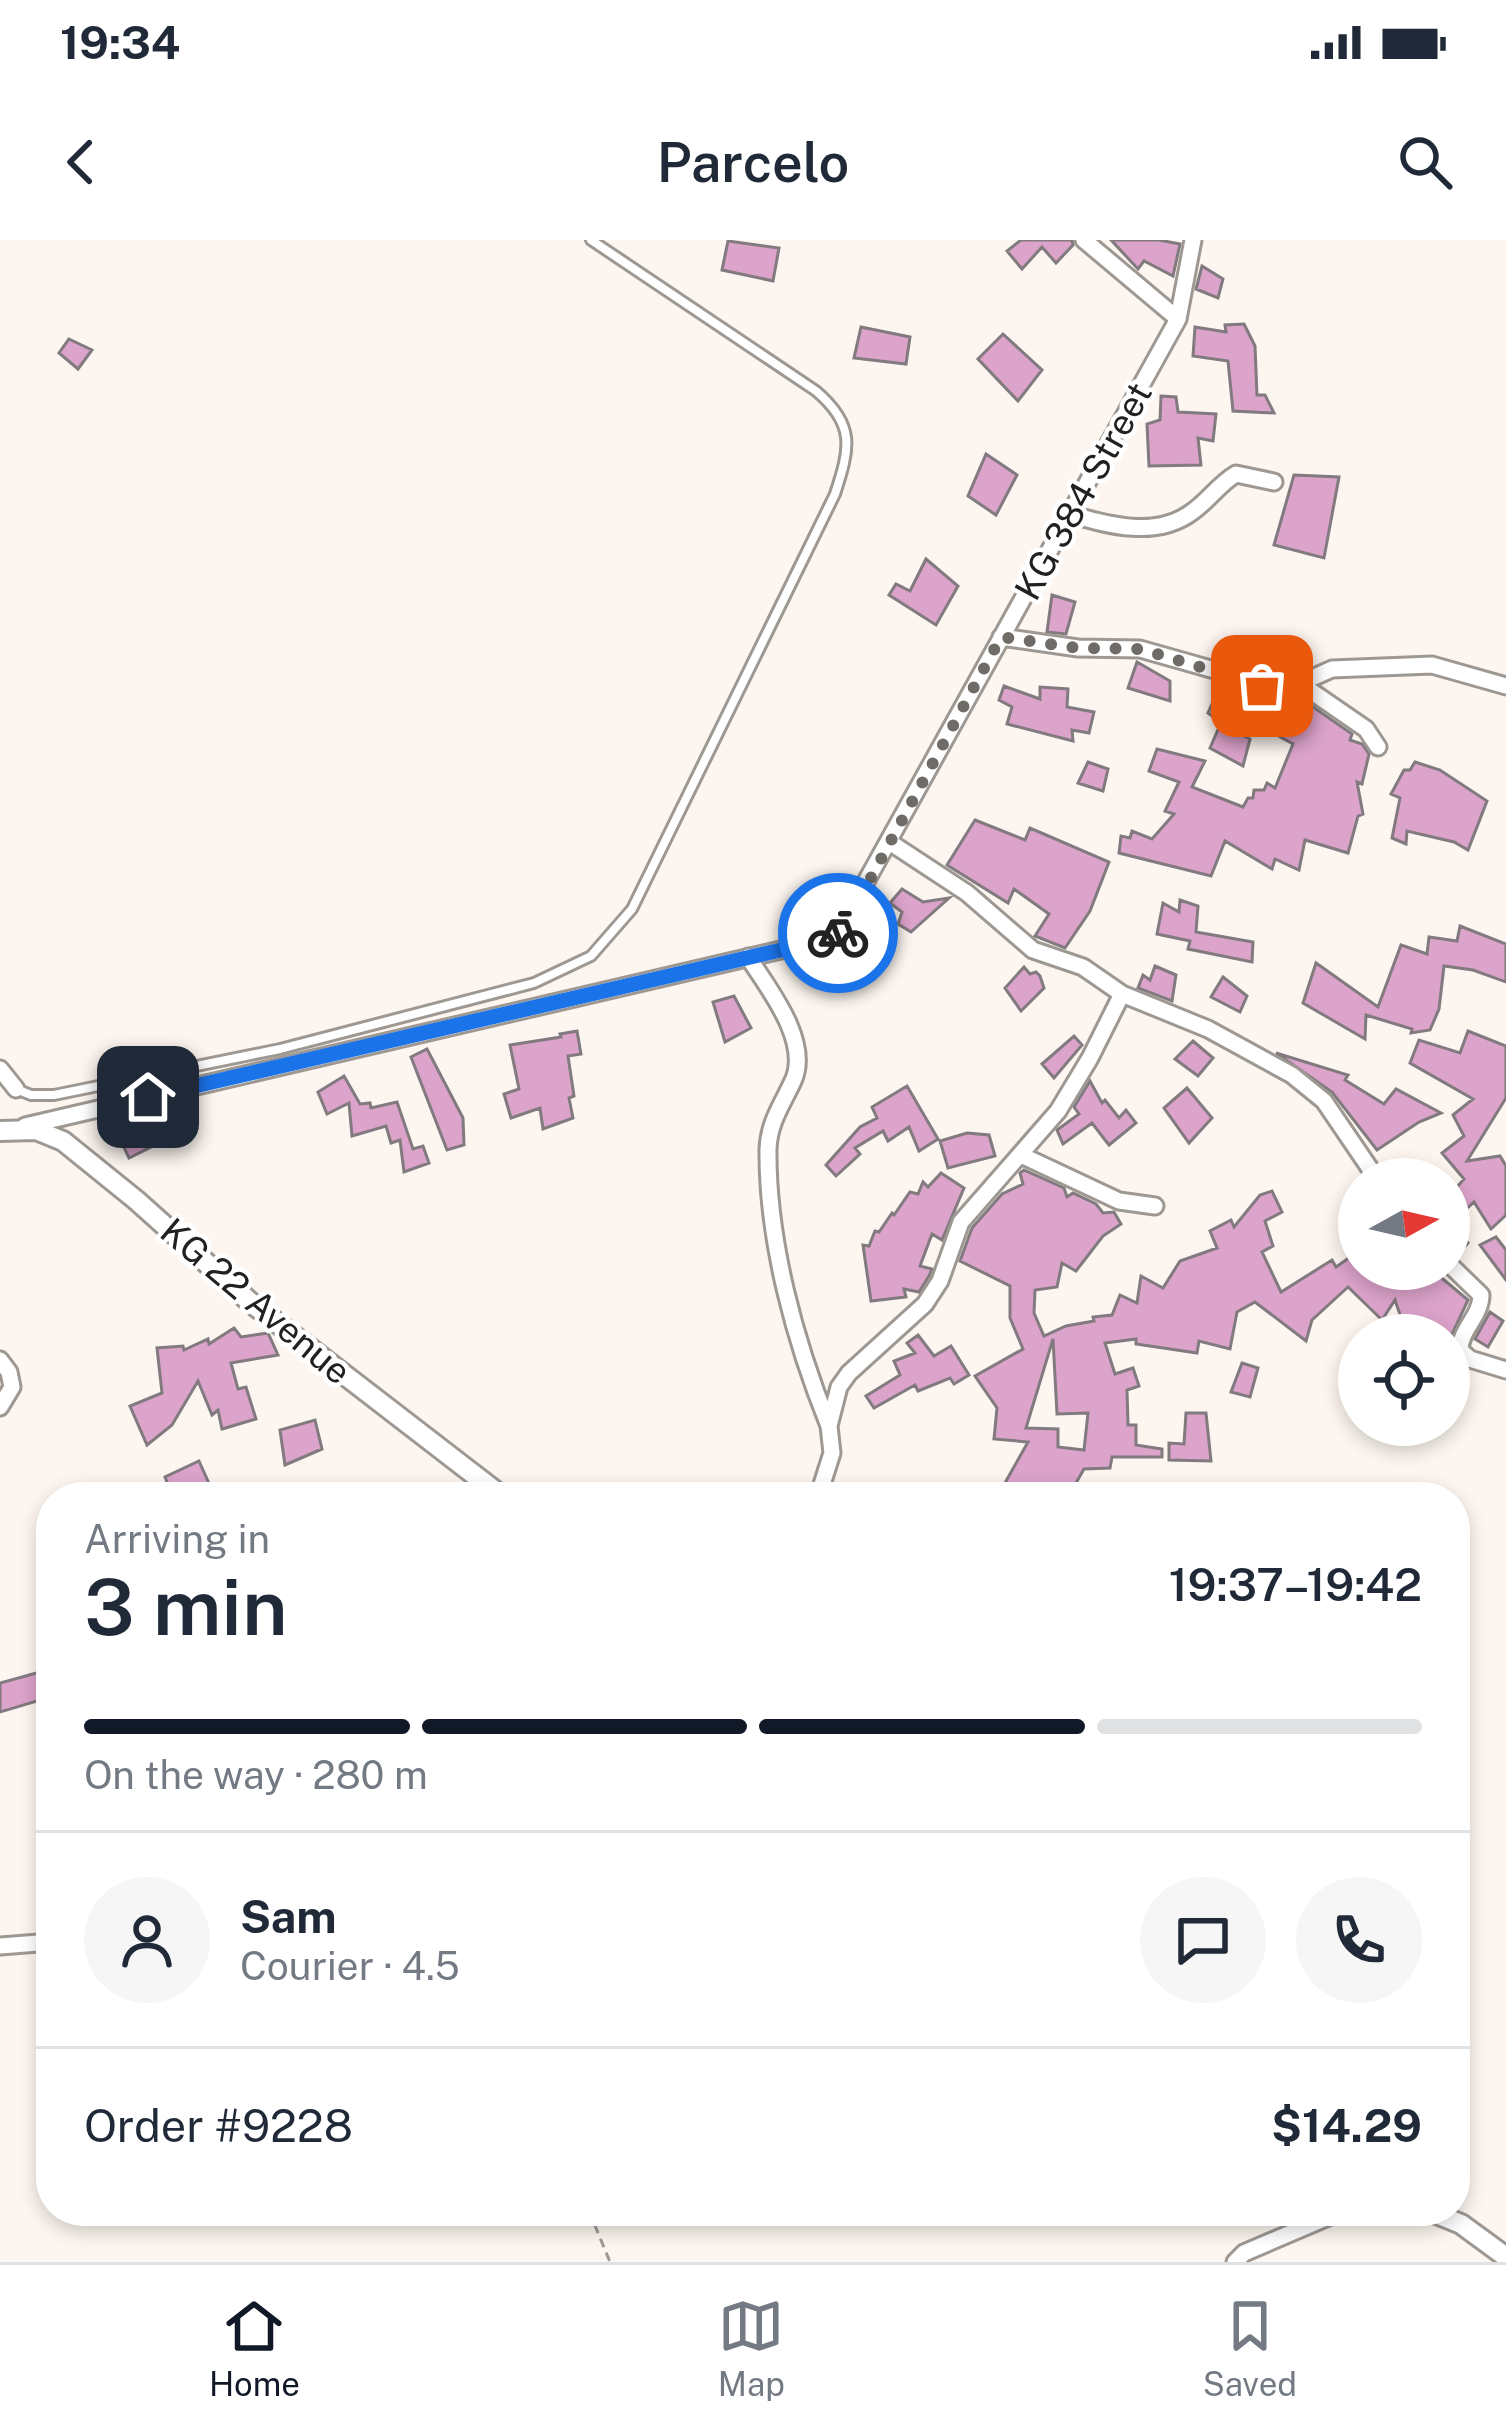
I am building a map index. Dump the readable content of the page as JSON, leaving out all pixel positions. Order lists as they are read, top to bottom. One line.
{"streets":{"street":["KG 384 Street","KG 22 Avenue"]},"crossings":[["KG 384 Street","KG 22 Avenue"]],"north":"right","page":{"status":"19:34","header":"Parcelo","heading":["3 min","Arriving in","19:37–19:42"],"panel":["Sam","Courier · 4.5","Order #9228","$14.29"],"bar":"On the way · 280 m","tabs":["Home","Map","Saved"]}}
